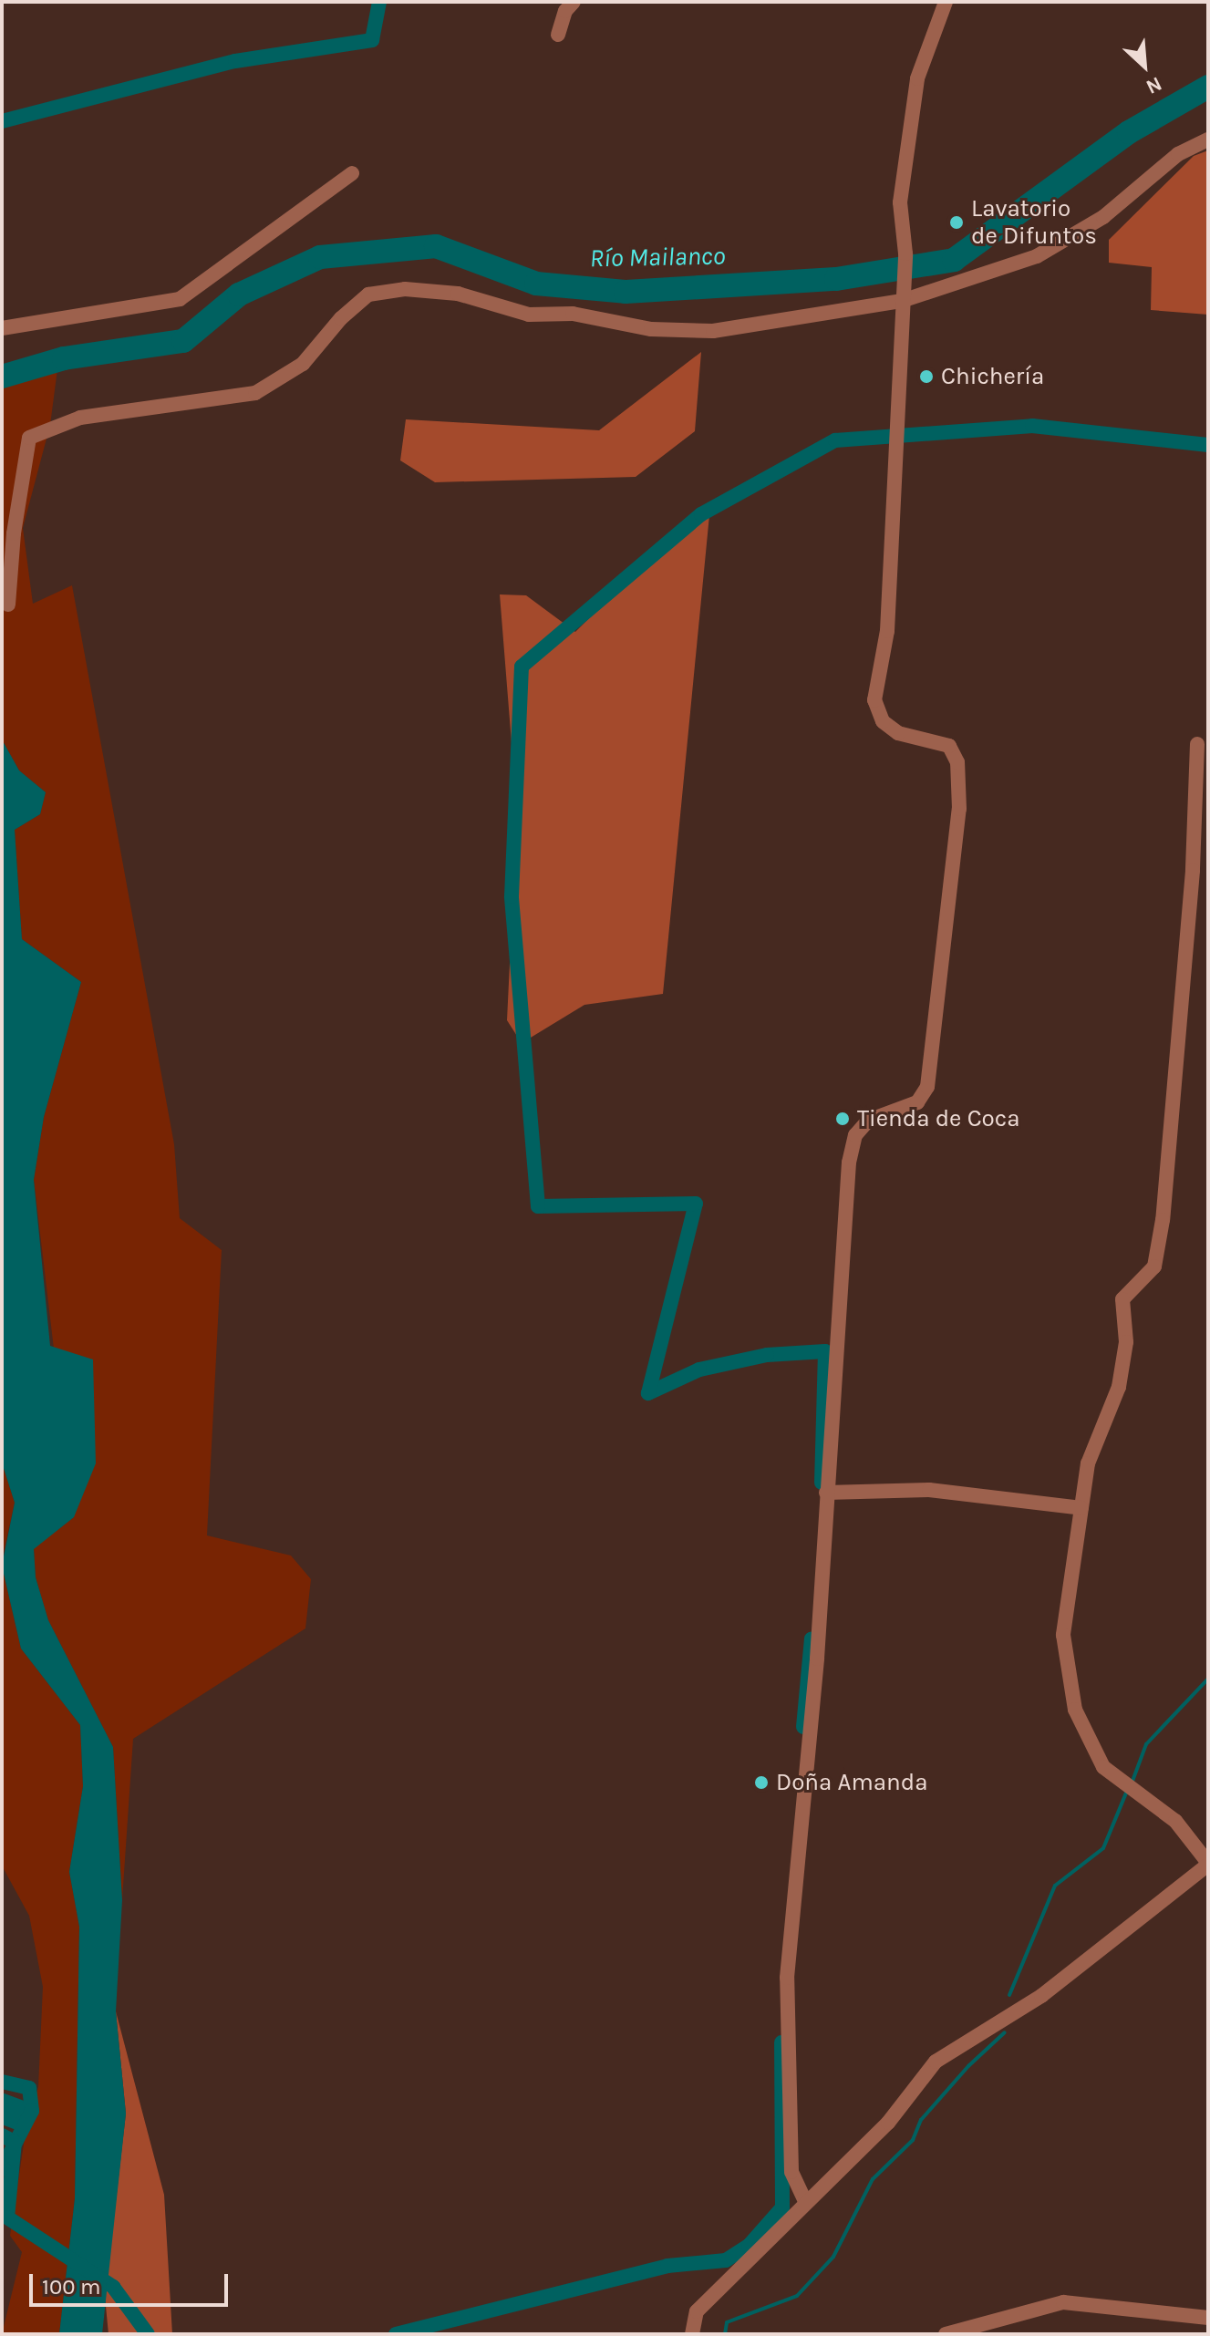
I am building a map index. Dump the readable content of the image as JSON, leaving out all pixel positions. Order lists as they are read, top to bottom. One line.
{"water":["Río Mailanco"],"places":["Lavatorio de Difuntos","Chichería","Tienda de Coca","Doña Amanda"],"scale_bar":"100 m","north":"bottom right"}
